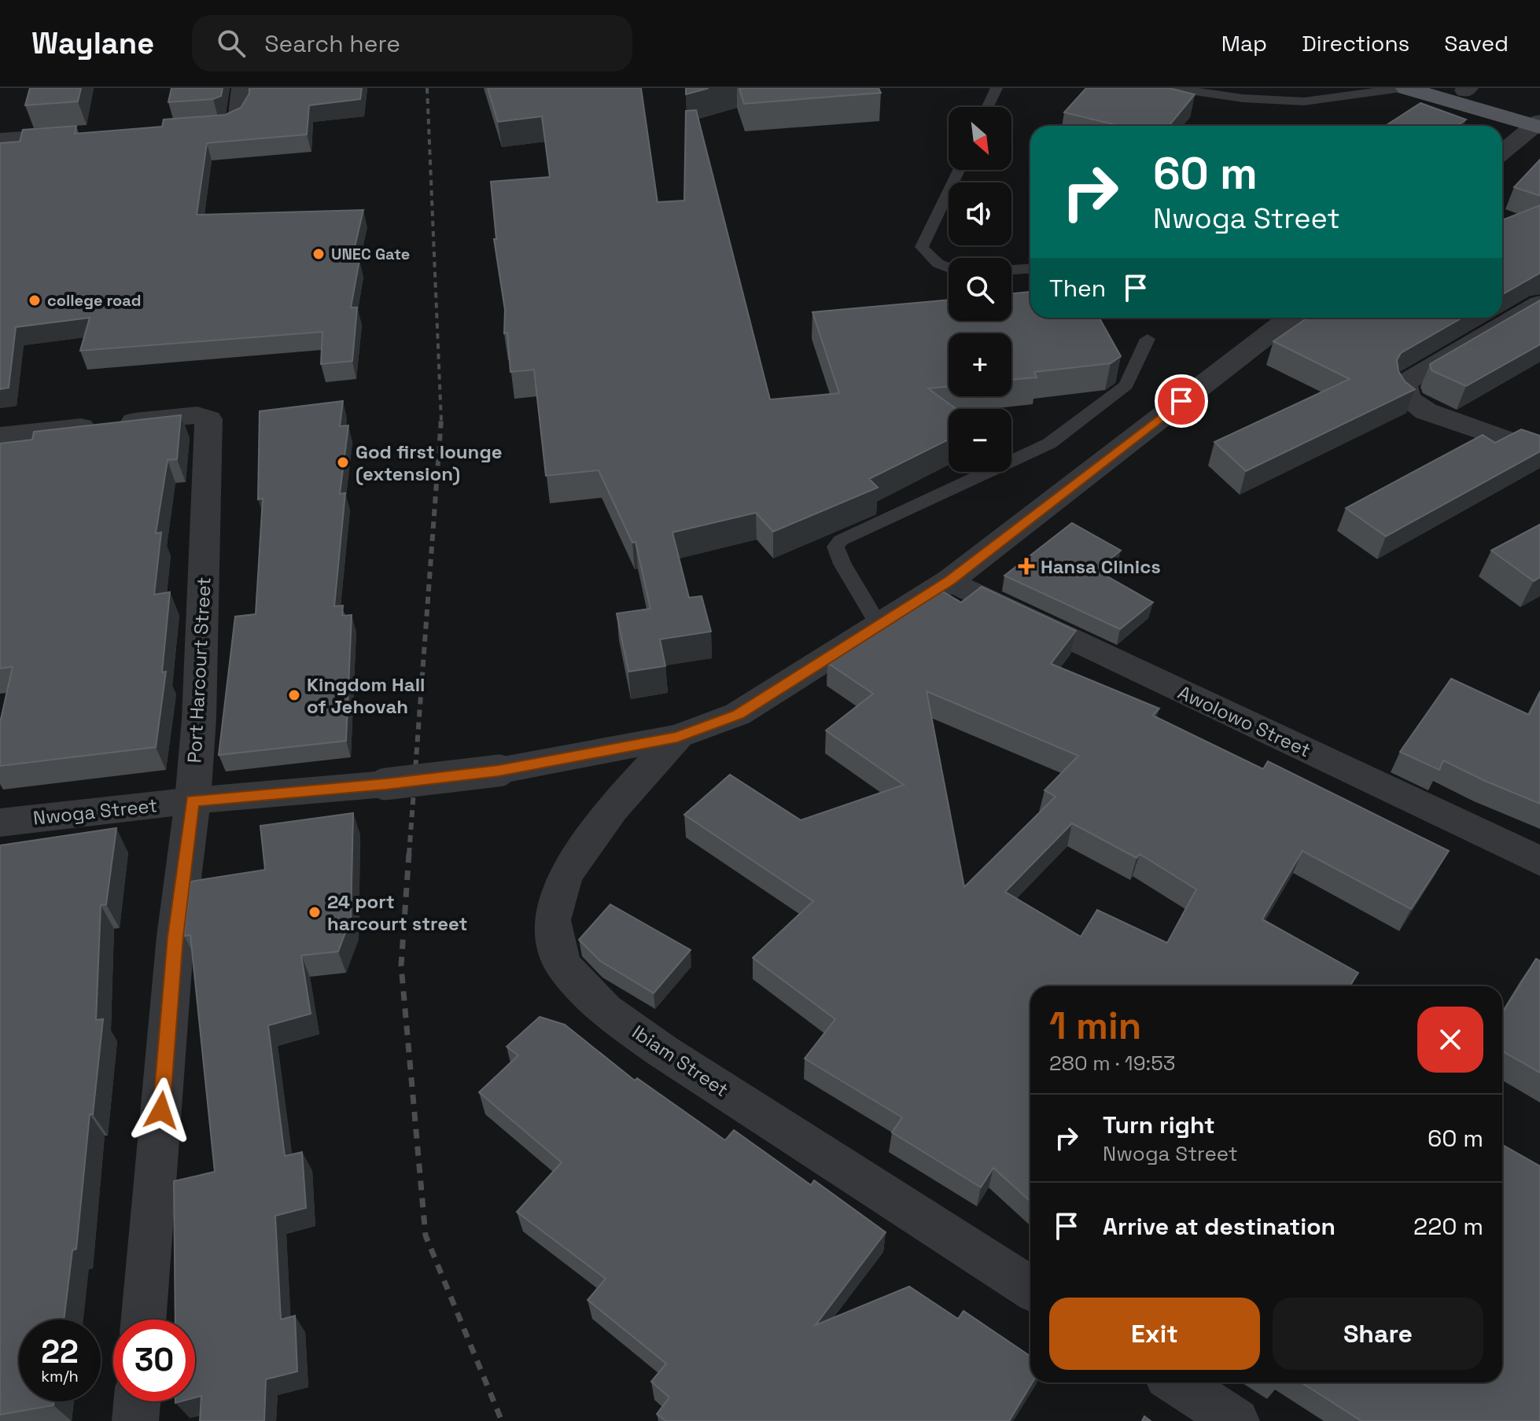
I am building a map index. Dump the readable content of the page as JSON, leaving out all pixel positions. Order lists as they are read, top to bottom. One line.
{"streets":{"street":["Port Harcourt Street","Awolowo Street","Nwoga Street","Ibiam Street"]},"crossings":[["Port Harcourt Street","Nwoga Street"],["Awolowo Street","Nwoga Street"],["Nwoga Street","Ibiam Street"]],"places":{"other":["UNEC Gate","college road","God first lounge (extension)","Kingdom Hall of Jehovah","24 port harcourt street"],"health":["Hansa Clinics"]},"north":"bottom right","page":{"header":"Waylane","search":"Search here","nav":["Map","Directions","Saved"],"map_buttons":["+","−"],"turn":["60 m","Nwoga Street"],"then":"Then","heading":["1 min","280 m · 19:53"],"list":[{"name":"Turn right","note":"Nwoga Street","value":"60 m"},{"name":"Arrive at destination","value":"220 m"}],"buttons":["Exit","Share"],"speed":"22 km/h","limit":"30"}}
